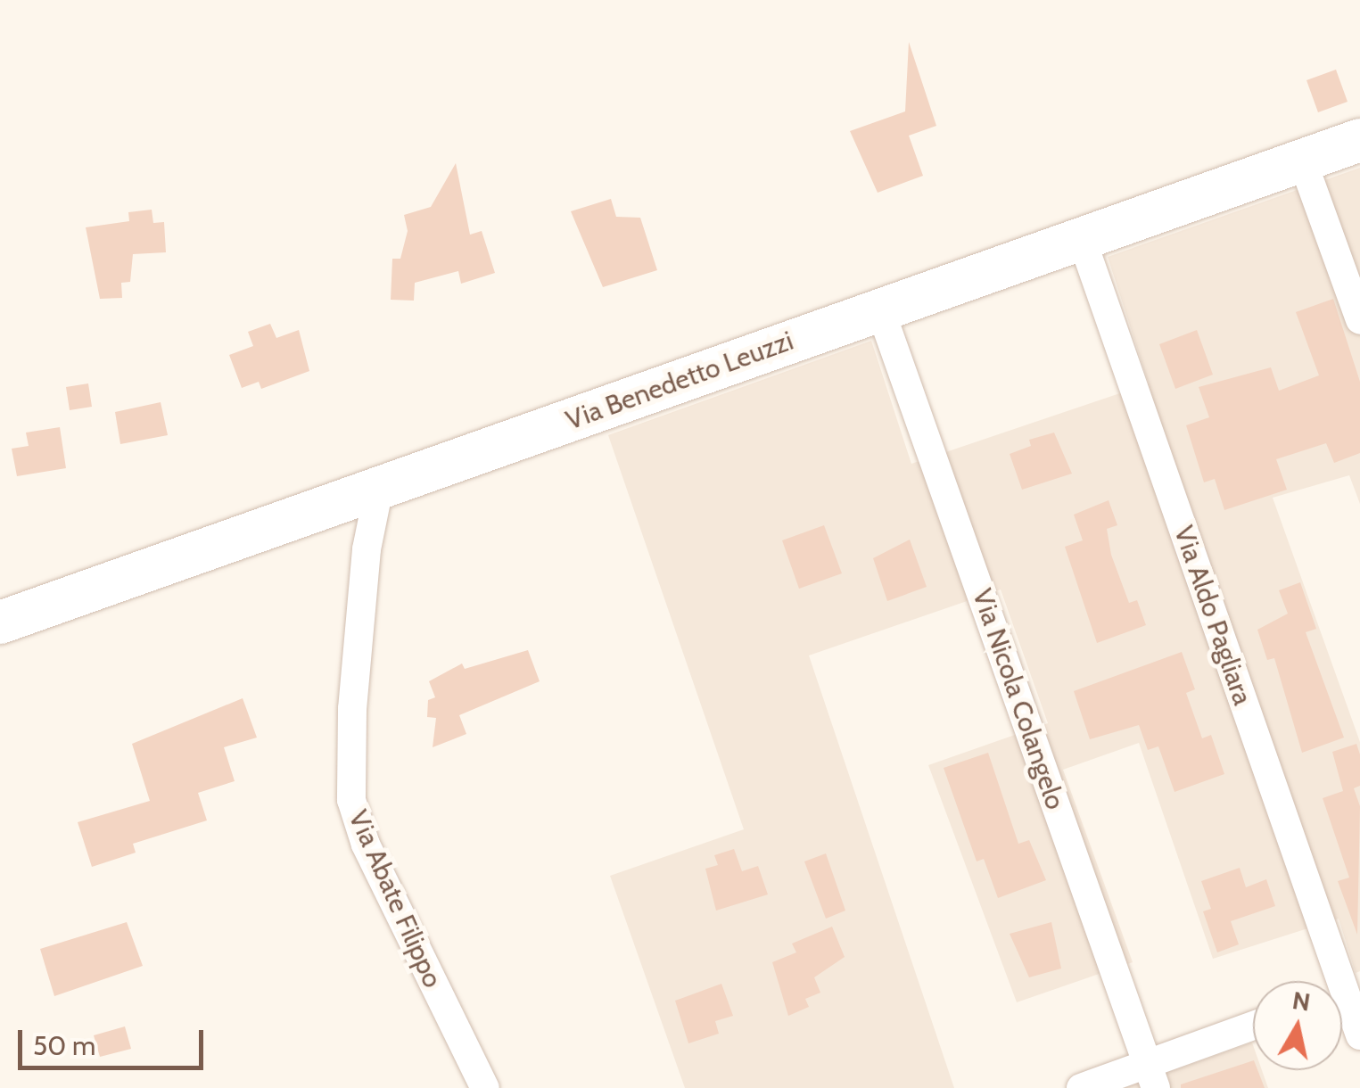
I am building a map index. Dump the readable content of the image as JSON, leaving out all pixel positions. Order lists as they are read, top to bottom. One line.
{"streets":{"street":["Via Benedetto Leuzzi","Via Aldo Pagliara","Via Nicola Colangelo","Via Abate Filippo"]},"crossings":[["Via Benedetto Leuzzi","Via Aldo Pagliara"],["Via Benedetto Leuzzi","Via Nicola Colangelo"],["Via Benedetto Leuzzi","Via Abate Filippo"]],"scale_bar":"50 m","north":"top"}
